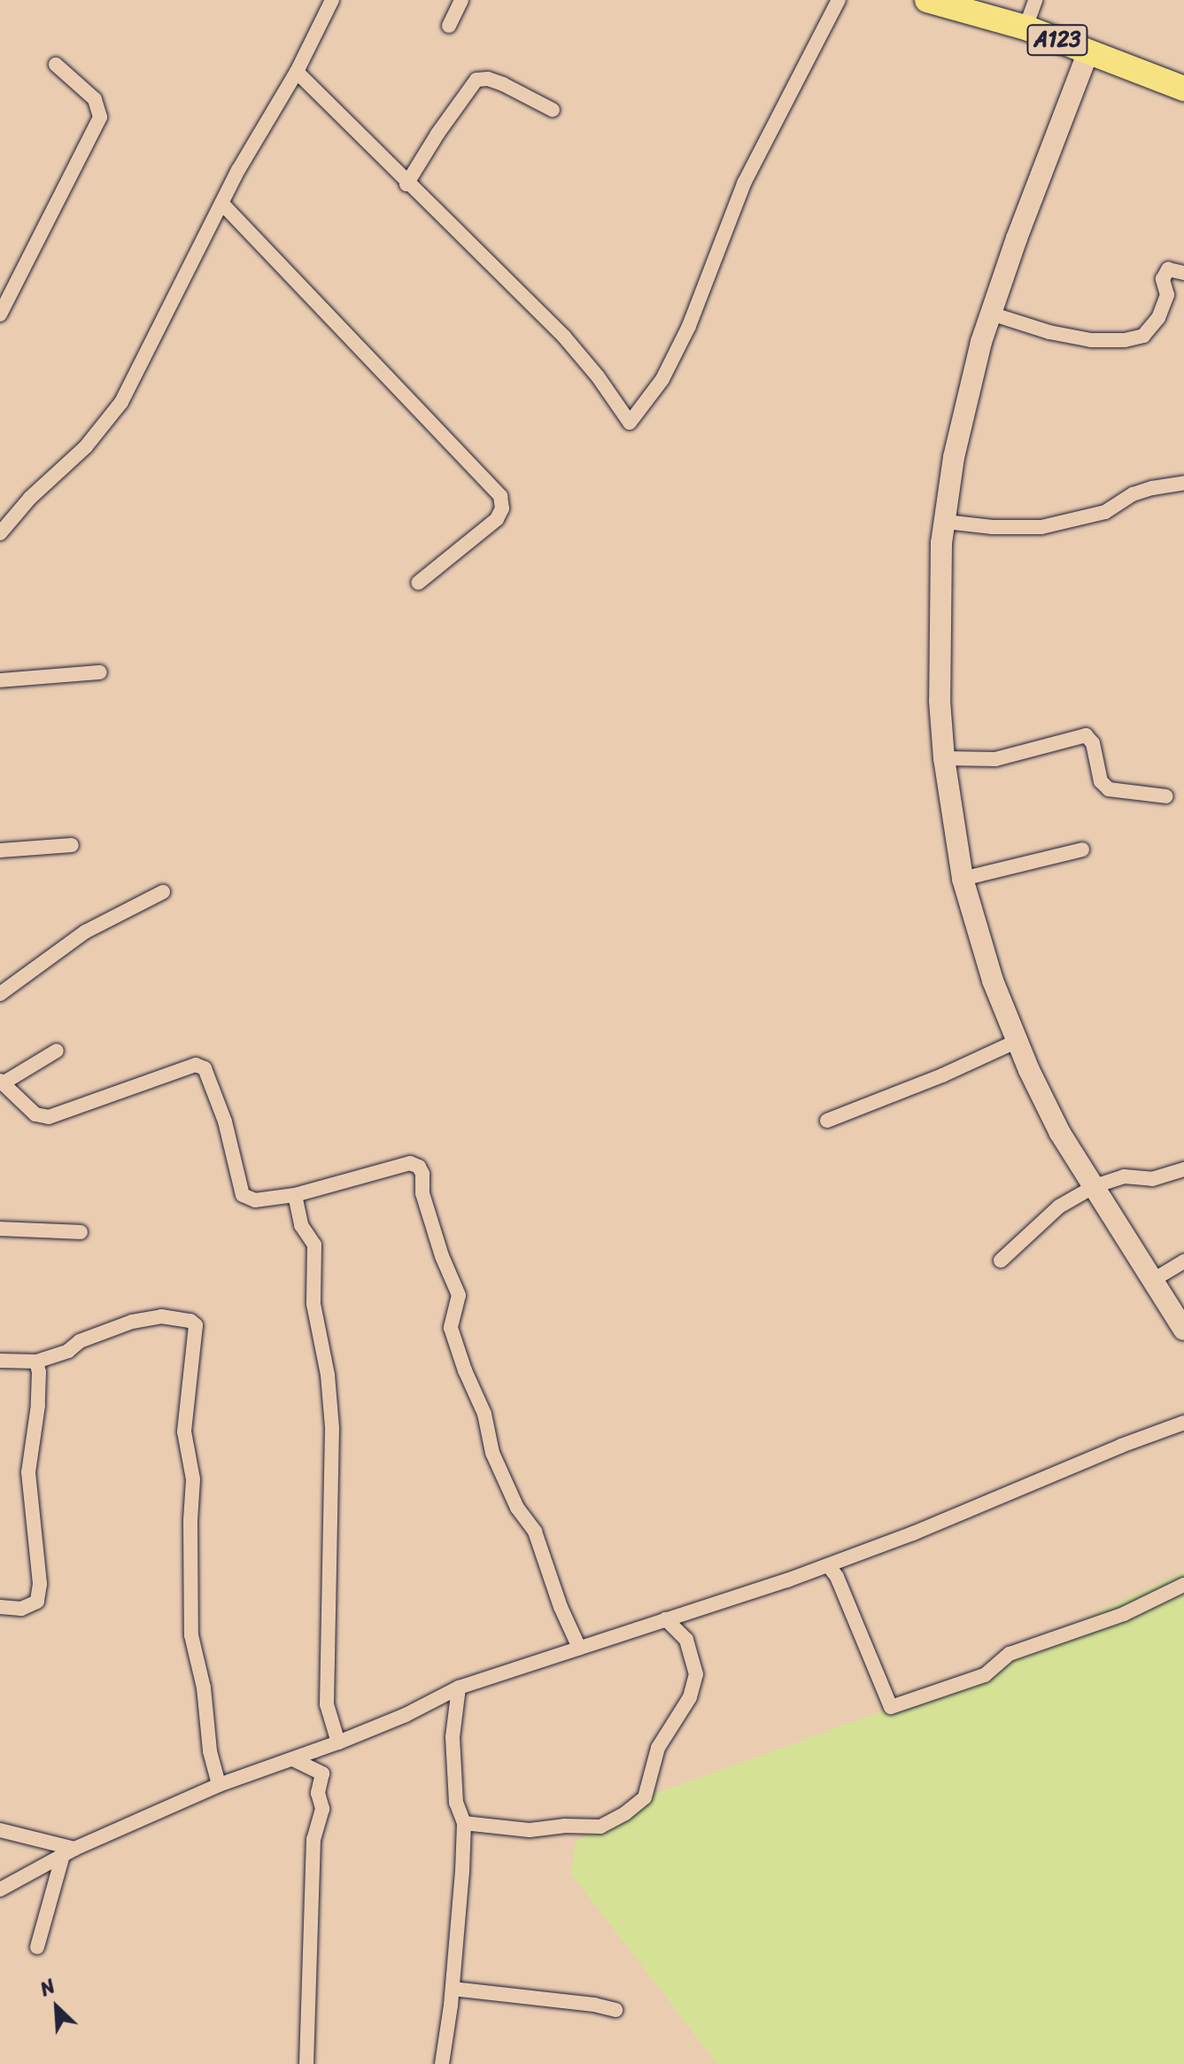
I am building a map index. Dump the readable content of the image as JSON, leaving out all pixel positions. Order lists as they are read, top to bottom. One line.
{"streets":{"highway":["A123"]},"north":"top left"}
